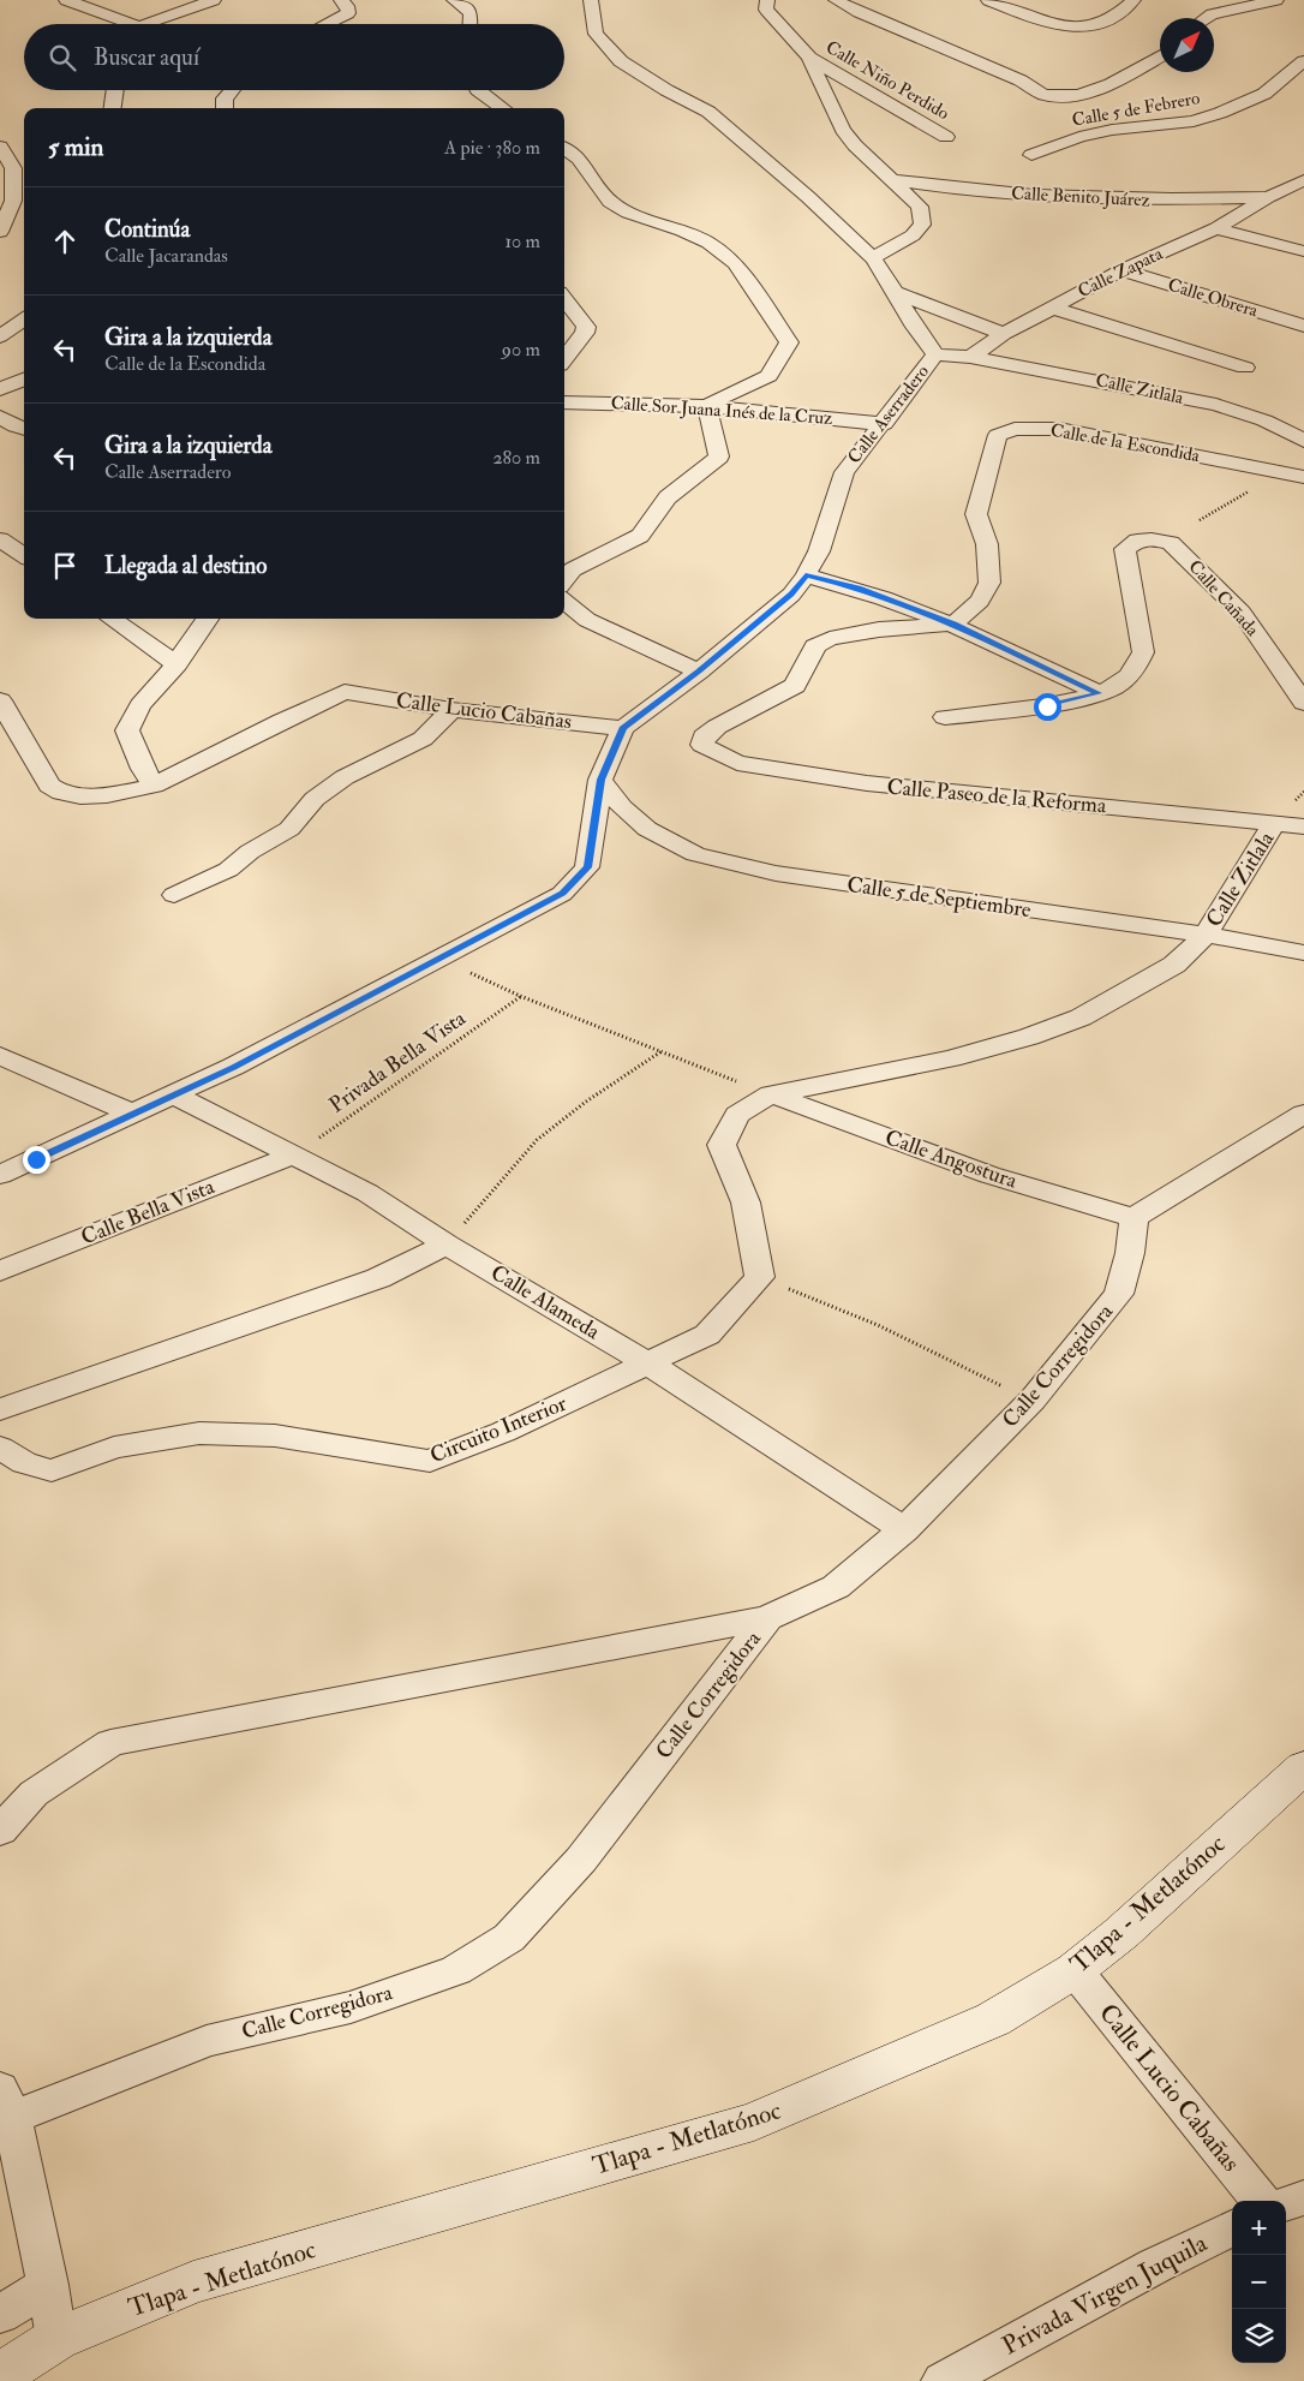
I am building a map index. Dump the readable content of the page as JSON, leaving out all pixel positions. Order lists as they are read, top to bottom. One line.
{"streets":{"main road":["Tlapa - Metlatónoc"],"street":["Calle Niño Perdido","Calle 5 de Febrero","Calle Benito Juárez","Calle Zapata","Calle Obrera","Calle Zitlala","Calle Sor Juana Inés de la Cruz","Calle Aserradero","Calle de la Escondida","Calle Cañada","Calle Lucio Cabañas","Calle Paseo de la Reforma","Calle 5 de Septiembre","Calle Angostura","Calle Bella Vista","Calle Alameda","Calle Corregidora","Circuito Interior","Privada Virgen Juquila"],"path":["Privada Bella Vista"]},"crossings":[["Calle Benito Juárez","Calle Zapata"],["Calle Zapata","Calle Obrera"],["Calle Zapata","Calle Zitlala"],["Calle Zitlala","Calle Paseo de la Reforma"],["Calle Zitlala","Calle 5 de Septiembre"],["Calle Zitlala","Calle Angostura"],["Calle Sor Juana Inés de la Cruz","Calle Aserradero"],["Calle Aserradero","Calle Lucio Cabañas"],["Calle Aserradero","Calle 5 de Septiembre"],["Calle Aserradero","Calle Alameda"],["Calle de la Escondida","Calle Paseo de la Reforma"],["Calle Lucio Cabañas","Tlapa - Metlatónoc"],["Privada Bella Vista","Calle Bella Vista"],["Privada Bella Vista","Calle Alameda"],["Calle Angostura","Calle Corregidora"],["Calle Bella Vista","Calle Alameda"],["Calle Alameda","Calle Corregidora"],["Calle Alameda","Circuito Interior"]],"north":"top right","page":{"search":"Buscar aquí","heading":["5 min","A pie · 380 m"],"list":[["Continúa","Calle Jacarandas","10 m"],["Gira a la izquierda","Calle de la Escondida","90 m"],["Gira a la izquierda","Calle Aserradero","280 m"],"Llegada al destino"],"map_buttons":["+","−"]}}
